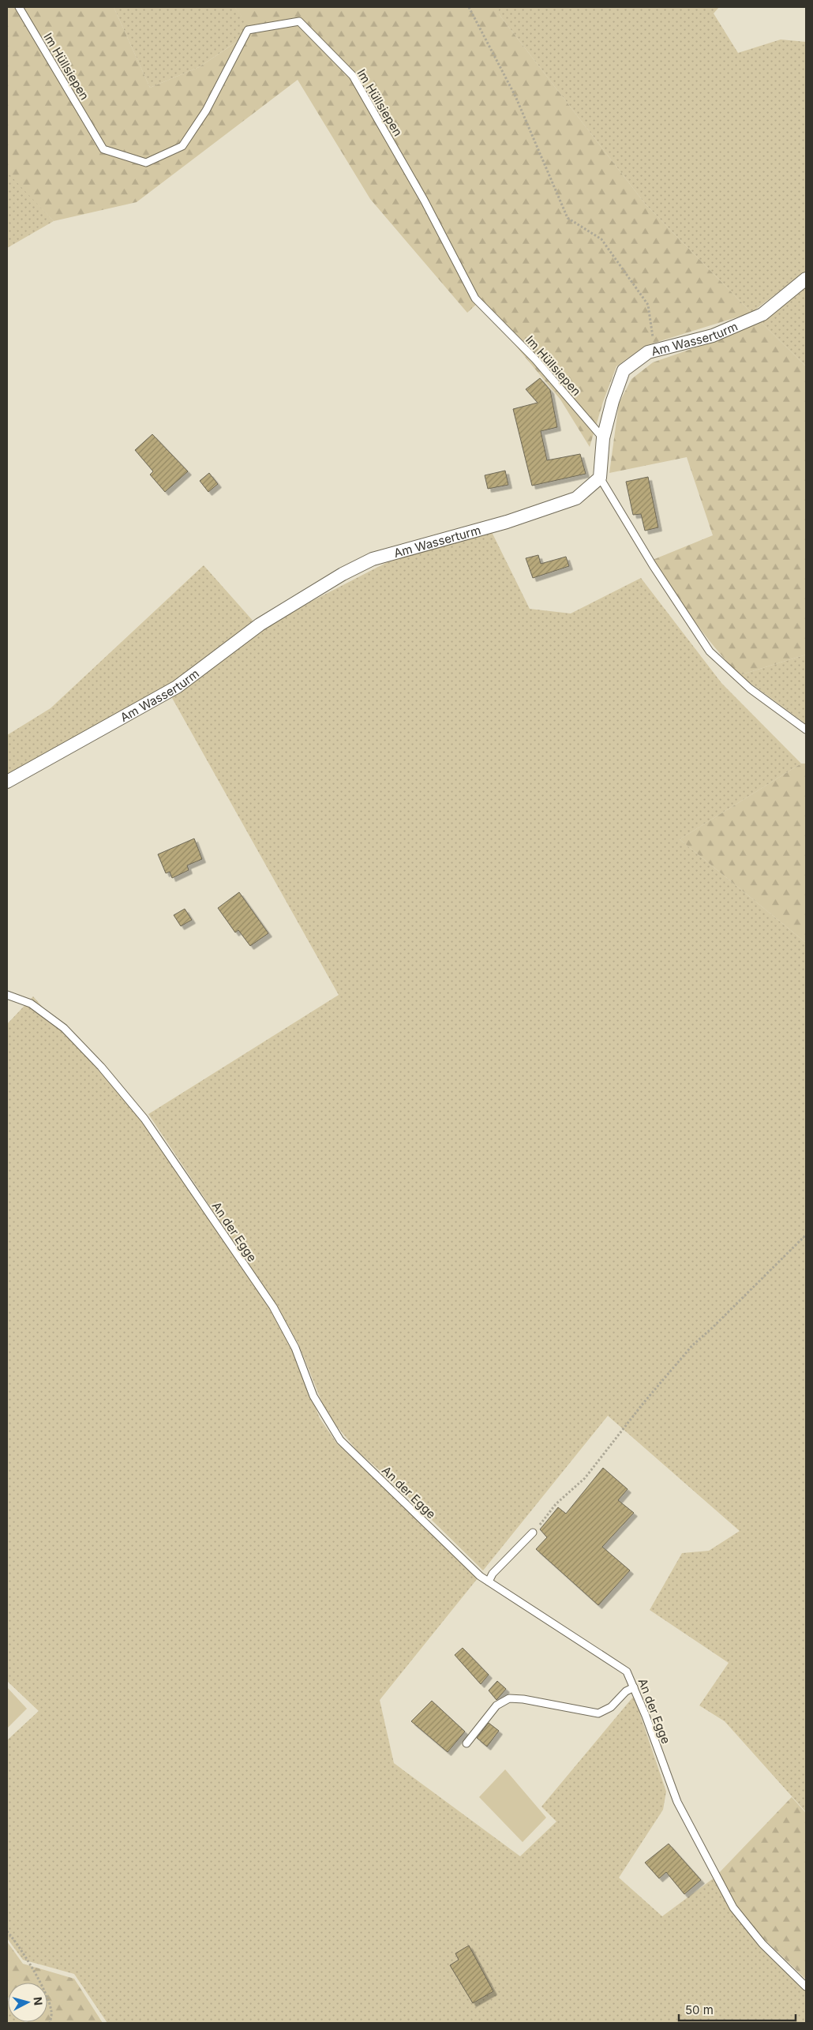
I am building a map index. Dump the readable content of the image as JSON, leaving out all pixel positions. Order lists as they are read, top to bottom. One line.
{"streets":{"street":["Am Wasserturm"],"lane":["Im Hüllsiepen","An der Egge"]},"crossings":[["Im Hüllsiepen","Am Wasserturm"]],"scale_bar":"50 m","north":"right"}
